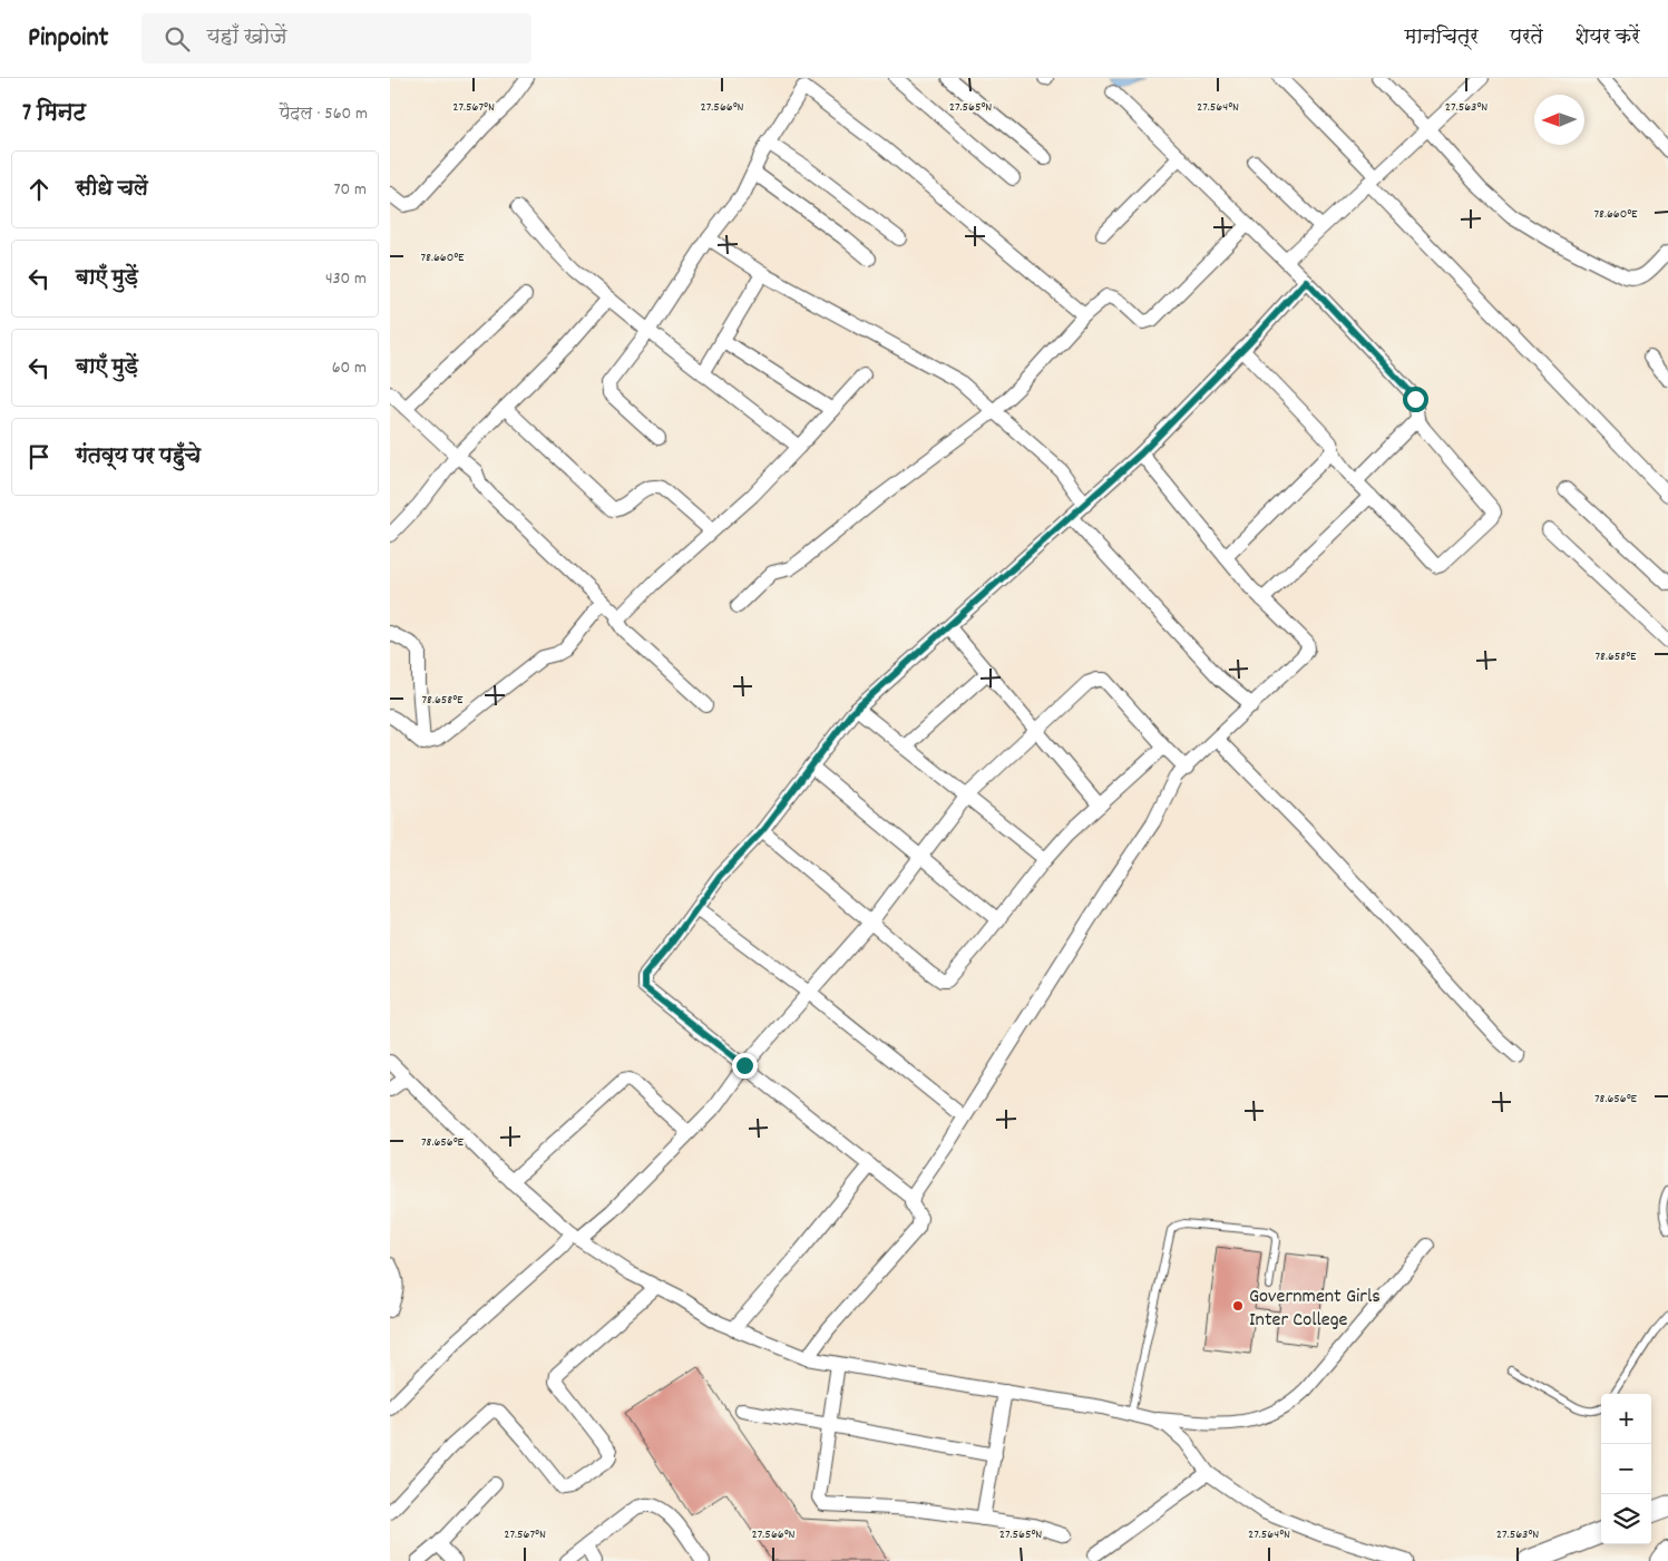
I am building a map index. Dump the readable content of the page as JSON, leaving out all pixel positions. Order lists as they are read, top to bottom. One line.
{"places":["Government Girls Inter College"],"north":"left","page":{"header":"Pinpoint","search":"यहाँ खोजें","nav":["मानचित्र","परतें","शेयर करें"],"heading":["7 मिनट","पैदल · 560 m"],"list":[["सीधे चलें","70 m"],["बाएँ मुड़ें","430 m"],["बाएँ मुड़ें","60 m"],"गंतव्य पर पहुँचे"],"map_buttons":["+","−"]},"coordinates":["27.567°N","27.566°N","27.565°N","27.564°N","27.563°N","78.660°E","78.658°E","78.656°E"]}
